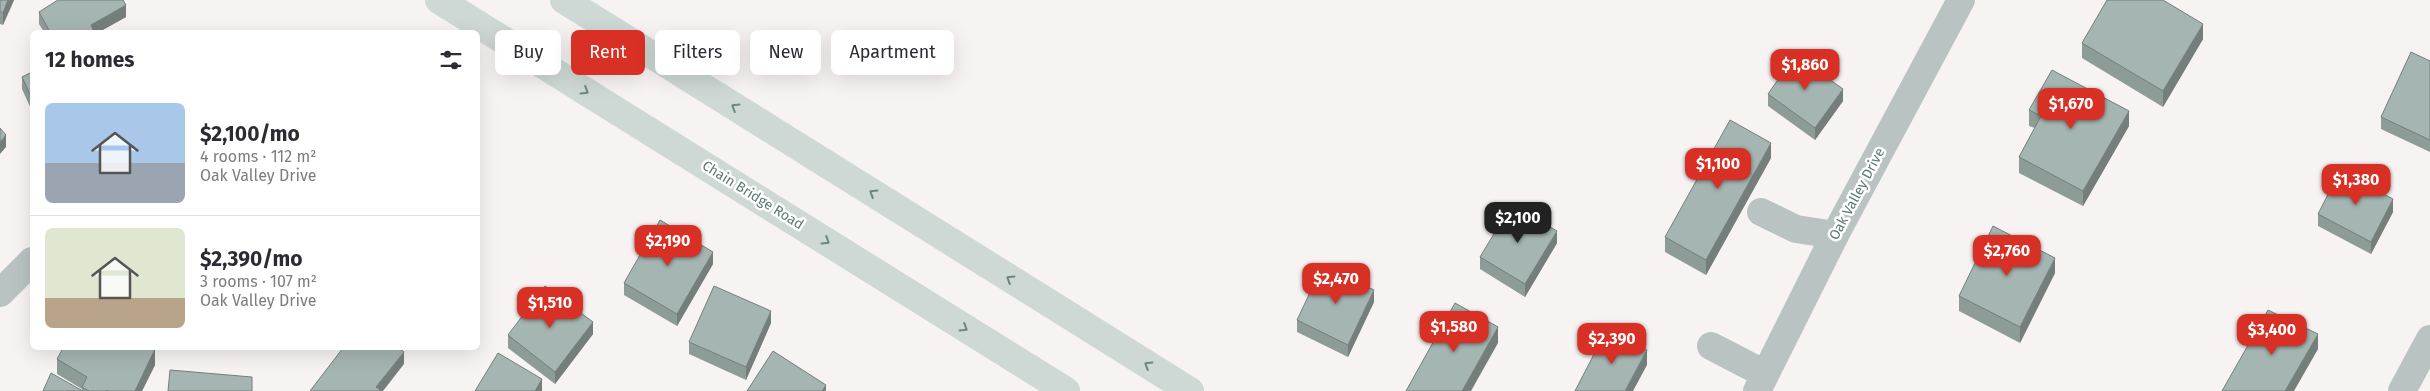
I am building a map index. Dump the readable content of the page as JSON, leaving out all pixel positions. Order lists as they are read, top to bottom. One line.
{"streets":{"main road":["Chain Bridge Road"],"street":["Oak Valley Drive"]},"page":{"chip":["Buy","Rent","Filters","New","Apartment"],"heading":"12 homes","price":["$1,860","$1,670","$1,100","$1,380","$2,100","$2,190","$2,760","$2,470","$1,510","$1,580","$3,400","$2,390"],"list":[{"name":"$2,100/mo","note":"4 rooms · 112 m² · Oak Valley Drive"},{"name":"$2,390/mo","note":"3 rooms · 107 m² · Oak Valley Drive"}]}}
